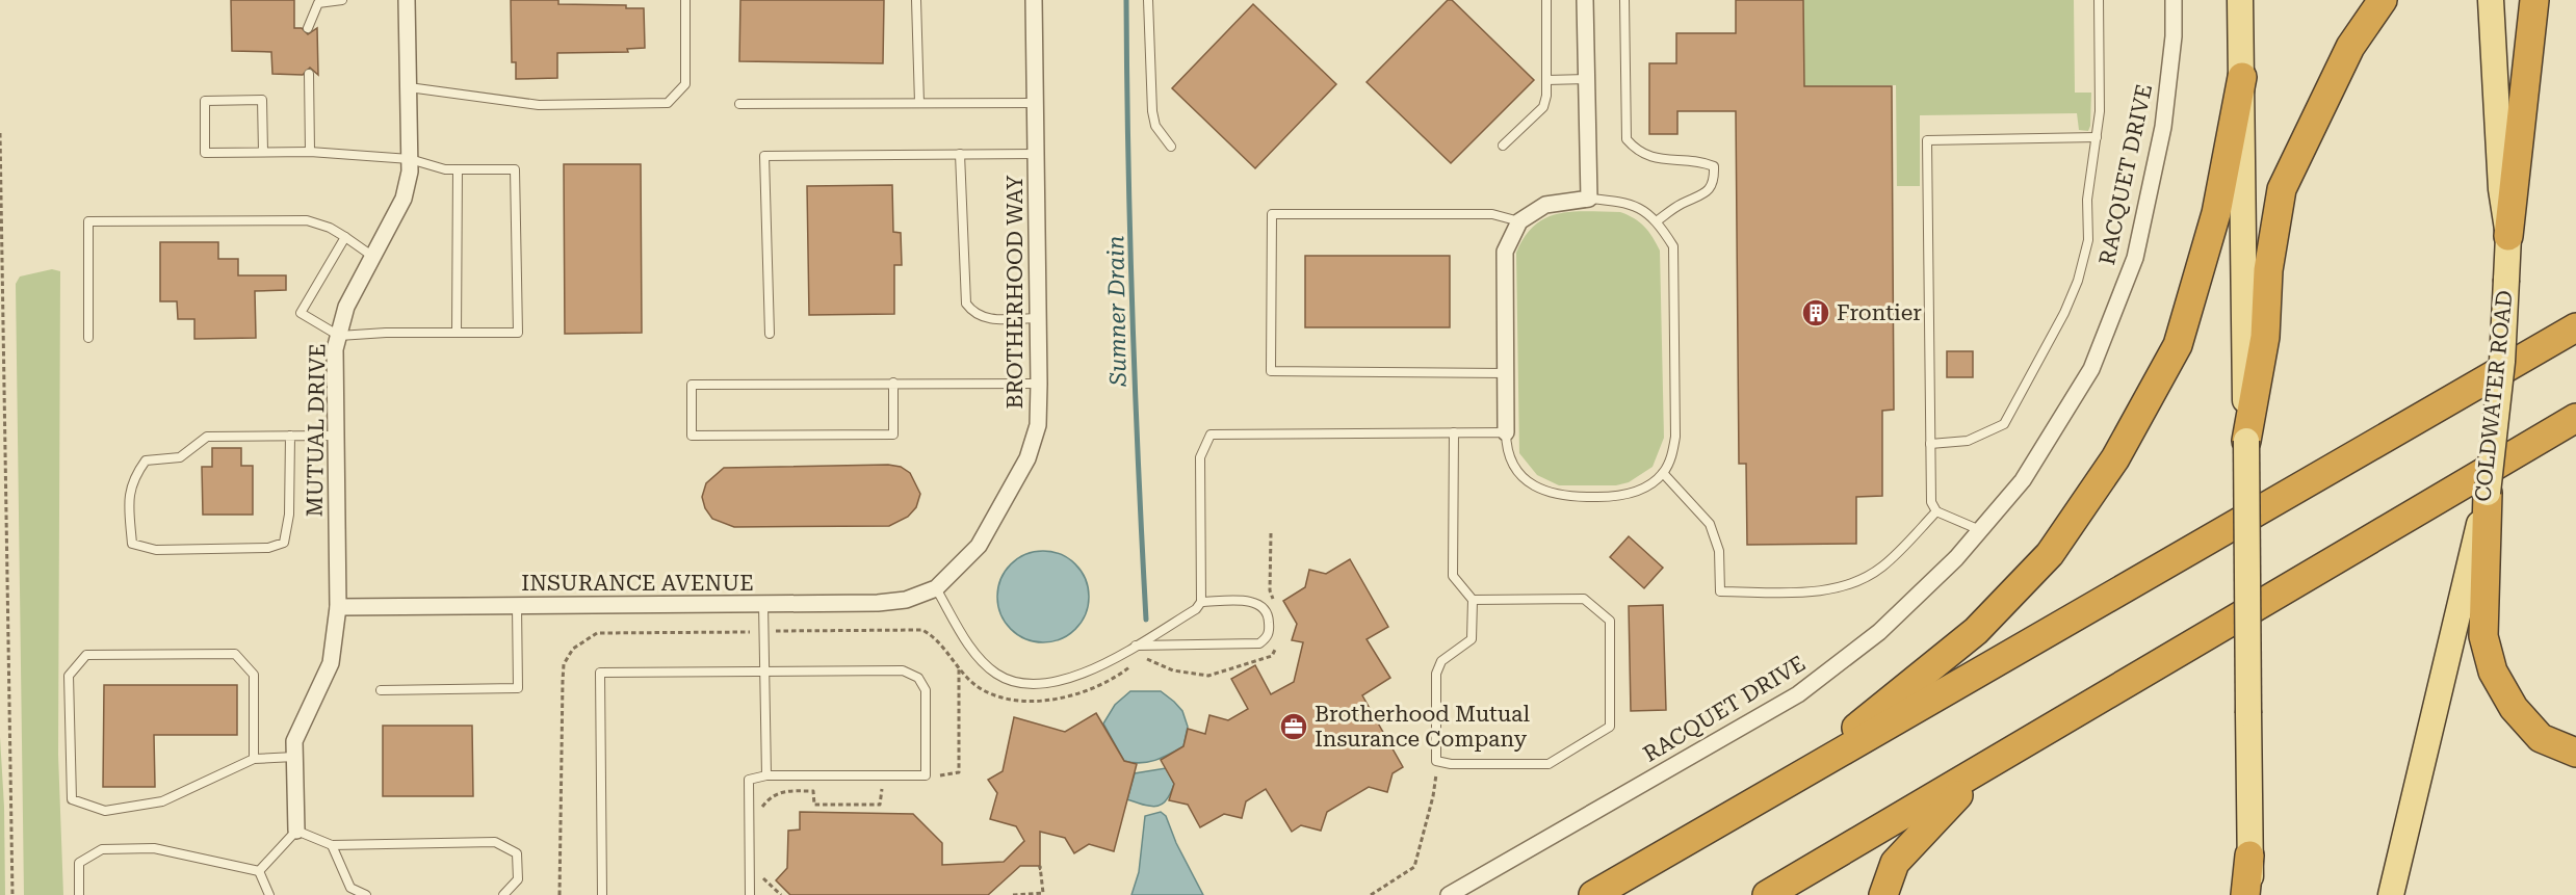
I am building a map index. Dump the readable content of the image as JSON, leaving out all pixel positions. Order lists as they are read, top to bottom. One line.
{"streets":{"main road":["COLDWATER ROAD"],"street":["RACQUET DRIVE","BROTHERHOOD WAY","MUTUAL DRIVE","INSURANCE AVENUE"]},"crossings":[["BROTHERHOOD WAY","INSURANCE AVENUE"],["MUTUAL DRIVE","INSURANCE AVENUE"]],"water":["Sumner Drain"],"places":{"building":["Frontier"],"office":["Brotherhood Mutual Insurance Company"]}}
